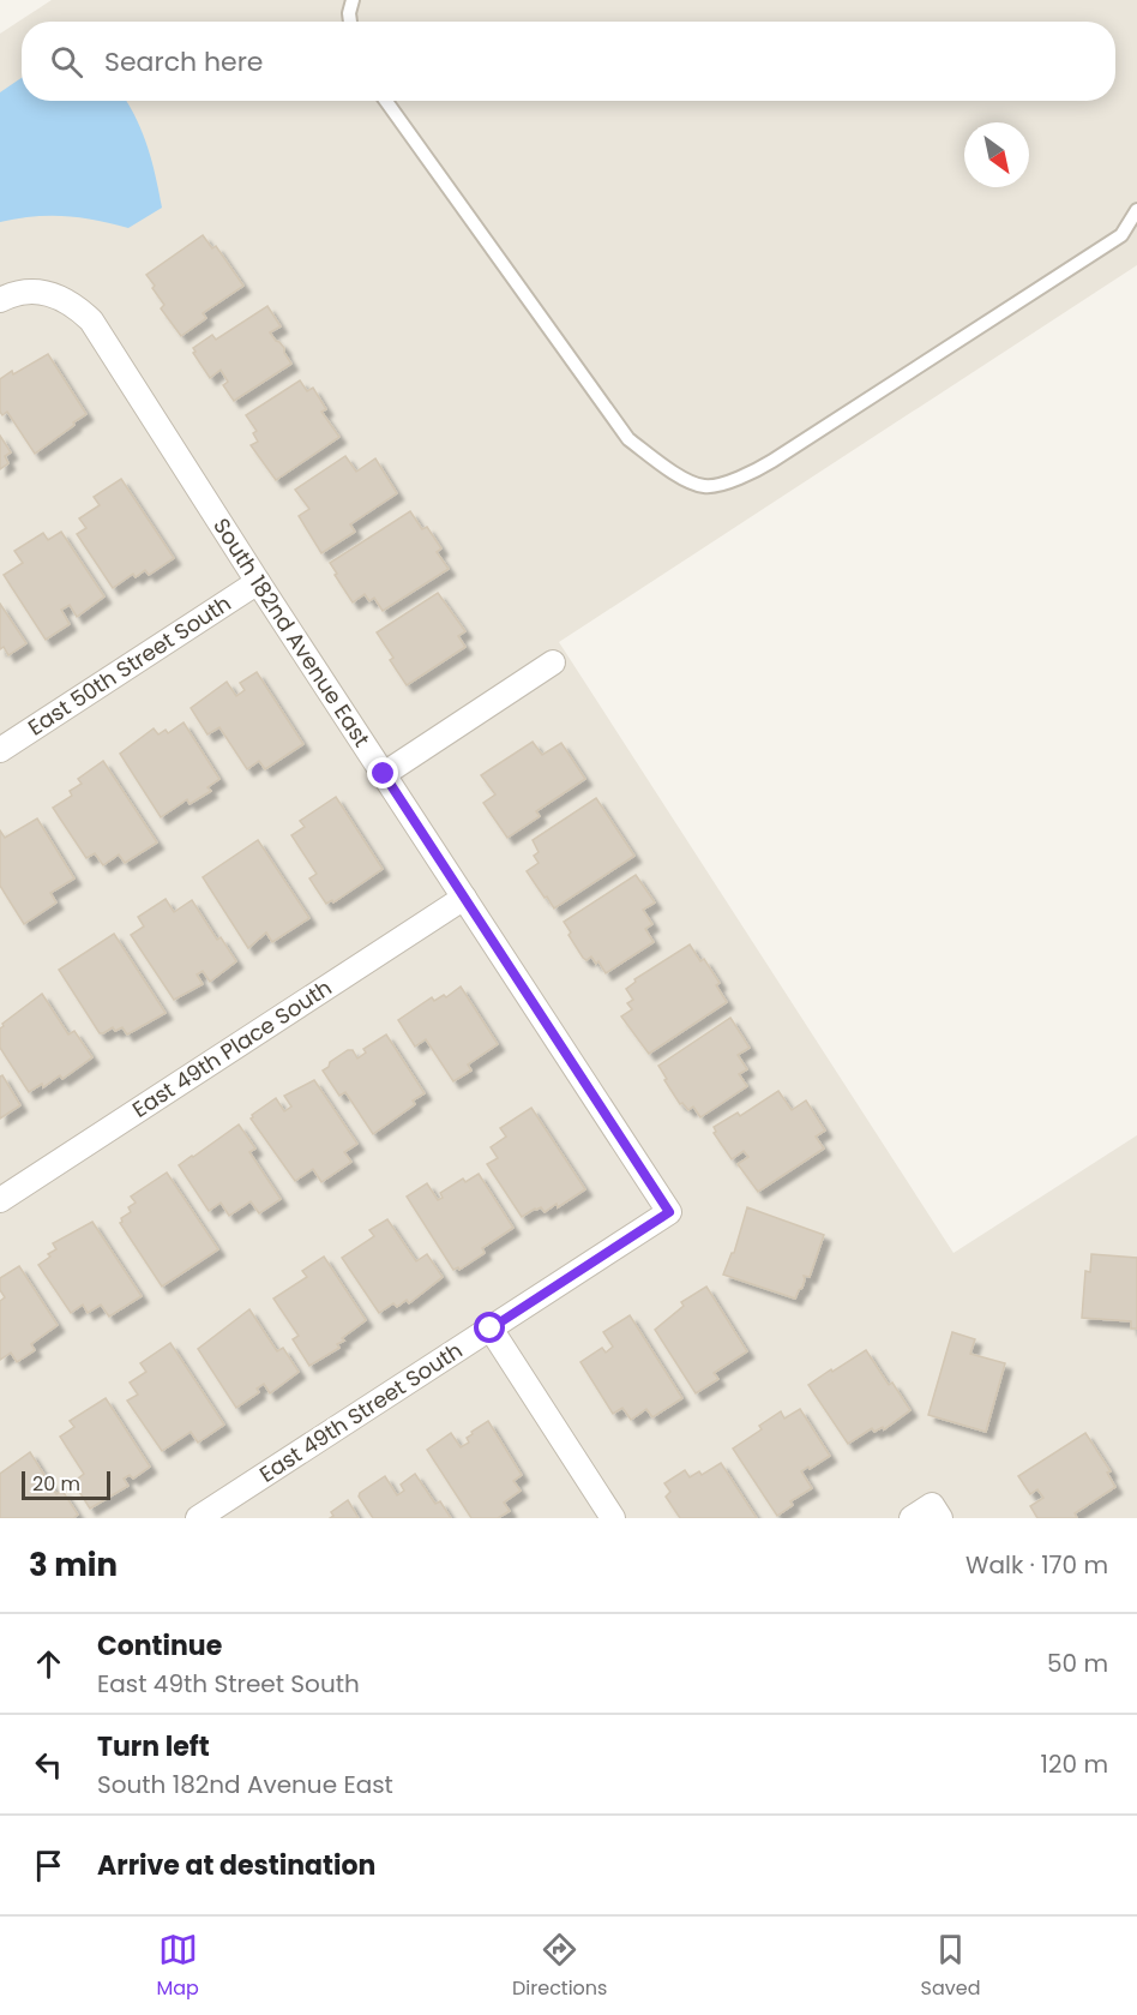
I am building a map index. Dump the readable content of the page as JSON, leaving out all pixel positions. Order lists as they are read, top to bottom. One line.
{"streets":{"street":["South 182nd Avenue East","East 50th Street South","East 49th Place South","East 49th Street South"]},"crossings":[["South 182nd Avenue East","East 50th Street South"],["South 182nd Avenue East","East 49th Place South"],["South 182nd Avenue East","East 49th Street South"]],"scale_bar":"20 m","north":"bottom right","page":{"search":"Search here","scale":"20 m","heading":["3 min","Walk · 170 m"],"list":[["Continue","East 49th Street South","50 m"],["Turn left","South 182nd Avenue East","120 m"],"Arrive at destination"],"nav":["Map","Directions","Saved"]}}
